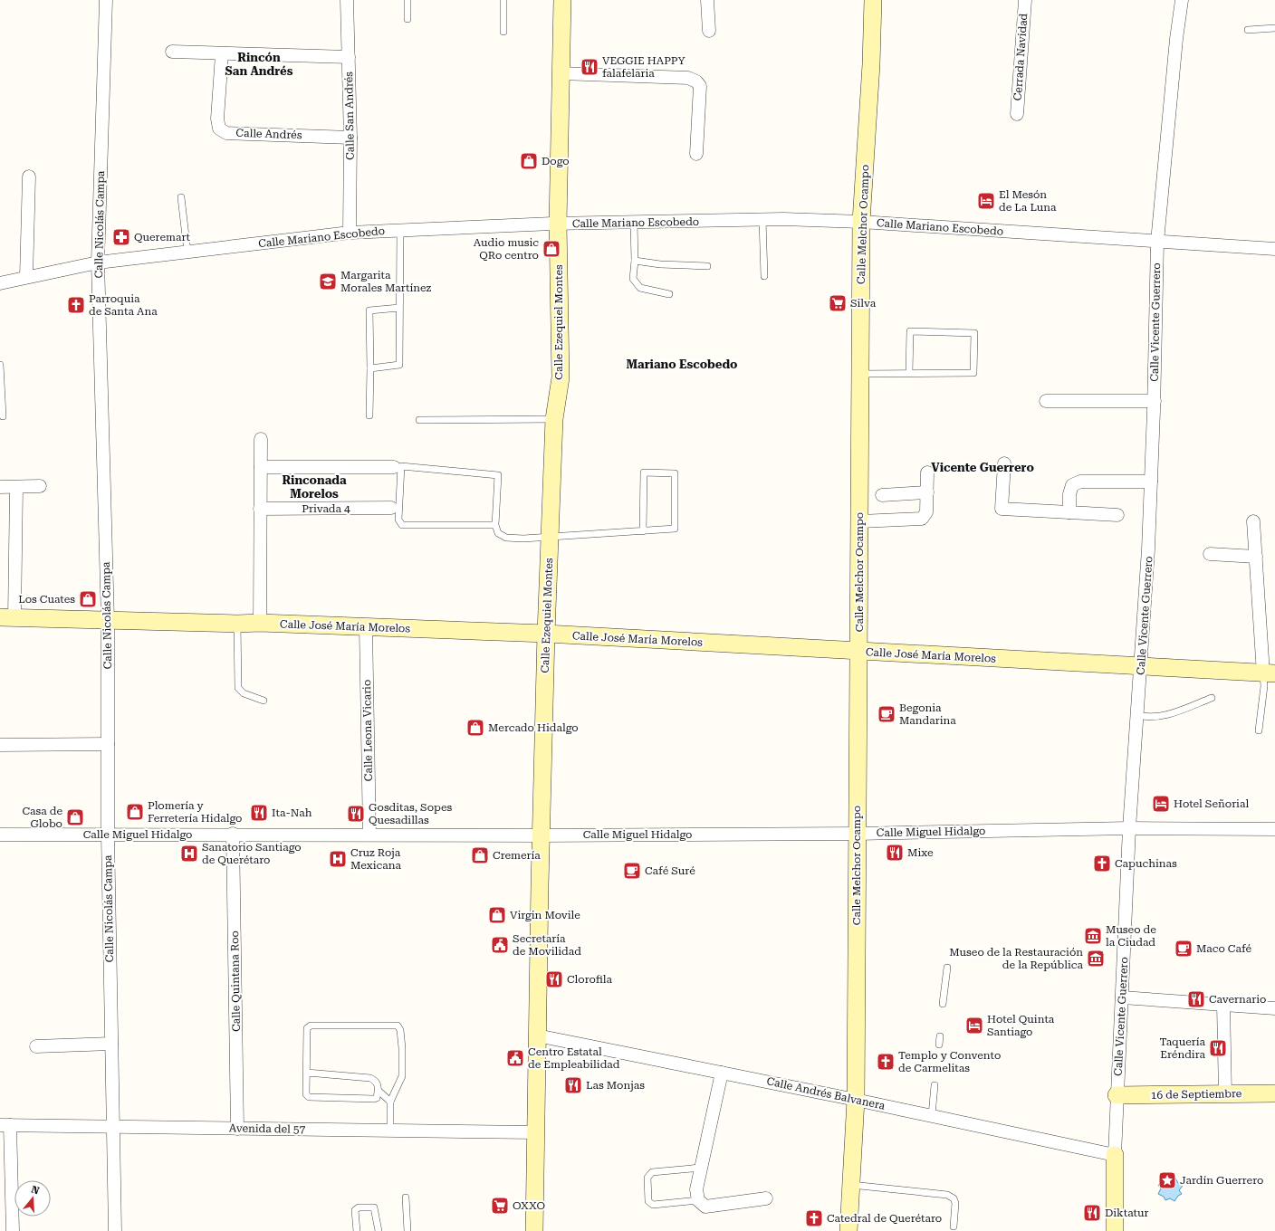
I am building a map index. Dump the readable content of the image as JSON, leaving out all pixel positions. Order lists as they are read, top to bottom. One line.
{"streets":{"street":["Cerrada Navidad","Calle San Andrés","Calle Andrés","Calle Mariano Escobedo","Calle Nicolás Campa","Calle Melchor Ocampo","Calle Ezequiel Montes","Calle Vicente Guerrero","Privada 4","Calle José María Morelos","Calle Leona Vicario","Calle Miguel Hidalgo","Calle Quintana Roo","Calle Andrés Balvanera","16 de Septiembre","Avenida del 57"]},"crossings":[["Calle San Andrés","Calle Andrés"],["Calle San Andrés","Calle Mariano Escobedo"],["Calle Mariano Escobedo","Calle Nicolás Campa"],["Calle Mariano Escobedo","Calle Melchor Ocampo"],["Calle Mariano Escobedo","Calle Ezequiel Montes"],["Calle Mariano Escobedo","Calle Vicente Guerrero"],["Calle Nicolás Campa","Calle José María Morelos"],["Calle Nicolás Campa","Calle Miguel Hidalgo"],["Calle Nicolás Campa","Avenida del 57"],["Calle Melchor Ocampo","Calle José María Morelos"],["Calle Melchor Ocampo","Calle Miguel Hidalgo"],["Calle Melchor Ocampo","Calle Andrés Balvanera"],["Calle Ezequiel Montes","Calle José María Morelos"],["Calle Ezequiel Montes","Calle Miguel Hidalgo"],["Calle Ezequiel Montes","Calle Andrés Balvanera"],["Calle Ezequiel Montes","Avenida del 57"],["Calle Vicente Guerrero","Calle José María Morelos"],["Calle Vicente Guerrero","Calle Miguel Hidalgo"],["Calle Vicente Guerrero","Calle Andrés Balvanera"],["Calle Vicente Guerrero","16 de Septiembre"],["Calle José María Morelos","Calle Leona Vicario"],["Calle Leona Vicario","Calle Miguel Hidalgo"],["Calle Miguel Hidalgo","Calle Quintana Roo"],["Calle Quintana Roo","Avenida del 57"]],"districts":["Rincón San Andrés","Mariano Escobedo","Vicente Guerrero","Rinconada Morelos"],"places":{"restaurant":["VEGGIE HAPPY falafelaria","Ita-Nah","Gosditas, Sopes Quesadillas","Mixe","Clorofila","Cavernario","Taquería Eréndira","Las Monjas","Diktatur"],"shop":["Dogo","Audio music QRo centro","Los Cuates","Mercado Hidalgo","Plomería y Ferretería Hidalgo","Casa de Globo","Cremería","Virgin Movile"],"hotel":["El Mesón de La Luna","Hotel Señorial","Hotel Quinta Santiago"],"pharmacy":["Queremart"],"school or university":["Margarita Morales Martínez"],"supermarket":["Silva","OXXO"],"church":["Parroquia de Santa Ana","Capuchinas","Templo y Convento de Carmelitas","Catedral de Querétaro"],"cafe":["Begonia Mandarina","Café Suré","Maco Café"],"hospital":["Sanatorio Santiago de Querétaro","Cruz Roja Mexicana"],"museum":["Museo de la Ciudad","Museo de la Restauración de la República"],"public building":["Secretaría de Movilidad","Centro Estatal de Empleabilidad"],"place":["Jardín Guerrero"]},"north":"top"}
